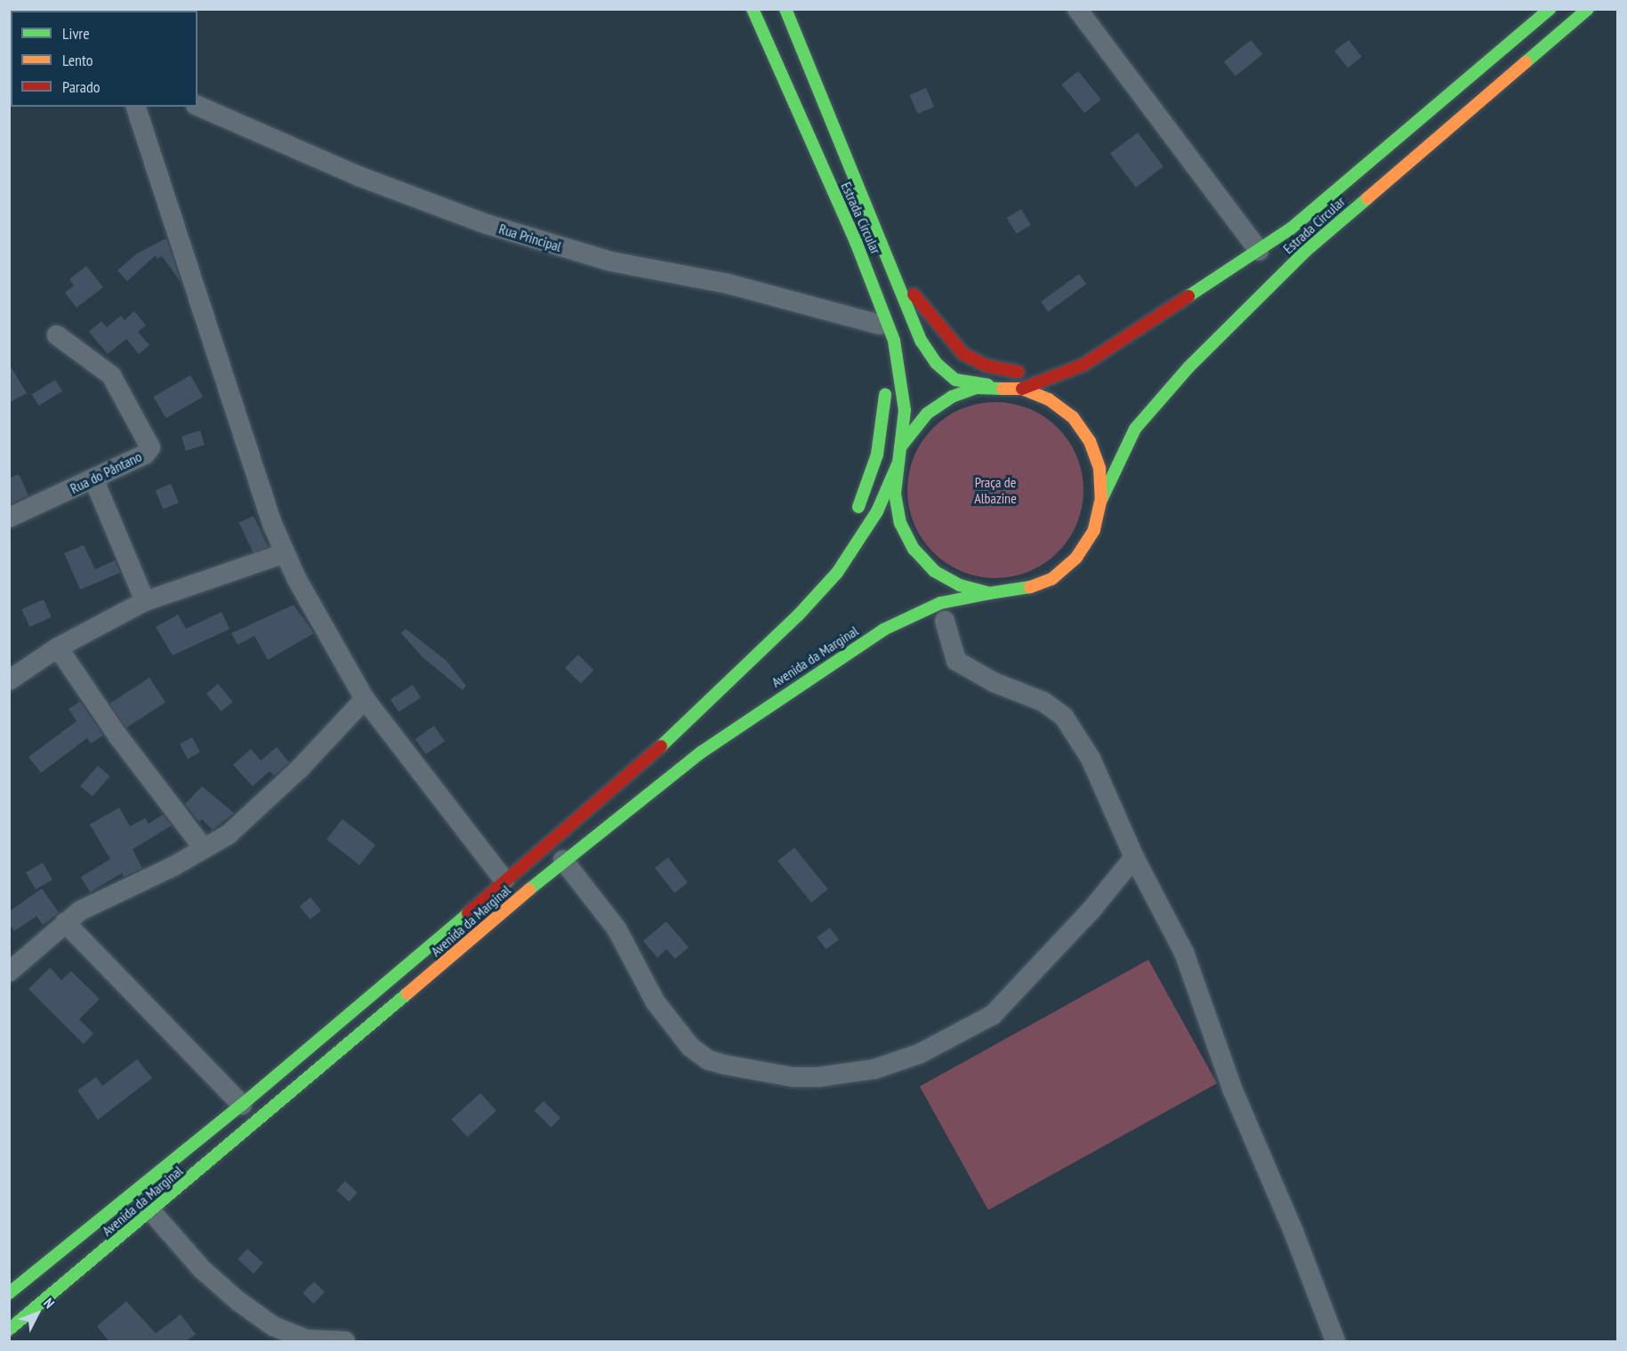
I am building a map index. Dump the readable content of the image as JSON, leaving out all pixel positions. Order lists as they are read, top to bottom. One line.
{"streets":{"main road":["Estrada Circular","Avenida da Marginal"],"street":["Rua Principal","Rua do Pântano"]},"crossings":[["Estrada Circular","Avenida da Marginal"]],"parks":["Praça de Albazine"],"legend":["Livre","Lento","Parado"],"north":"top right"}
